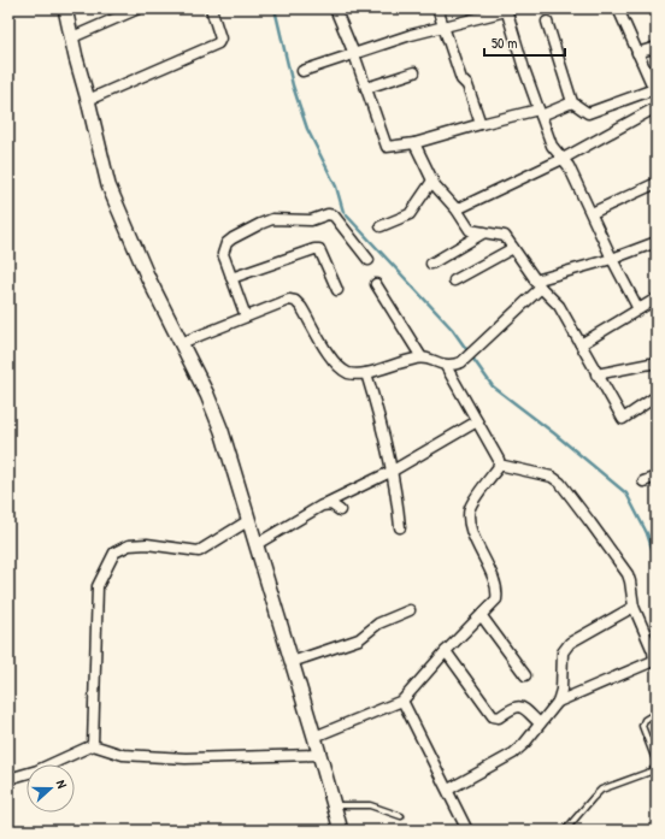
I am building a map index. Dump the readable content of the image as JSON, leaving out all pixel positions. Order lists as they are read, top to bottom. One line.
{"scale_bar":"50 m","north":"right"}
